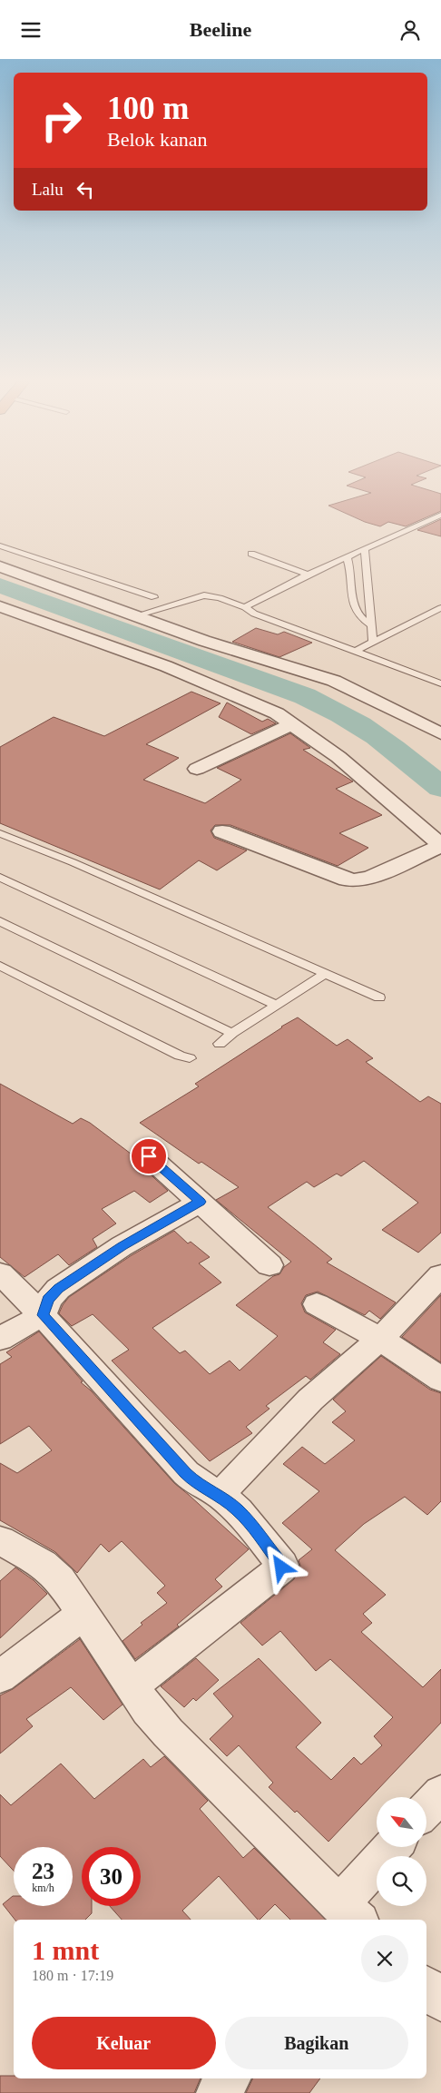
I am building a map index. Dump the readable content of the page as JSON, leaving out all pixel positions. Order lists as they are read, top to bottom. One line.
{"north":"top left","page":{"header":"Beeline","turn":["100 m","Belok kanan"],"then":"Lalu","speed":"23 km/h","limit":"30","heading":["1 mnt","180 m · 17:19"],"buttons":["Keluar","Bagikan"]}}
